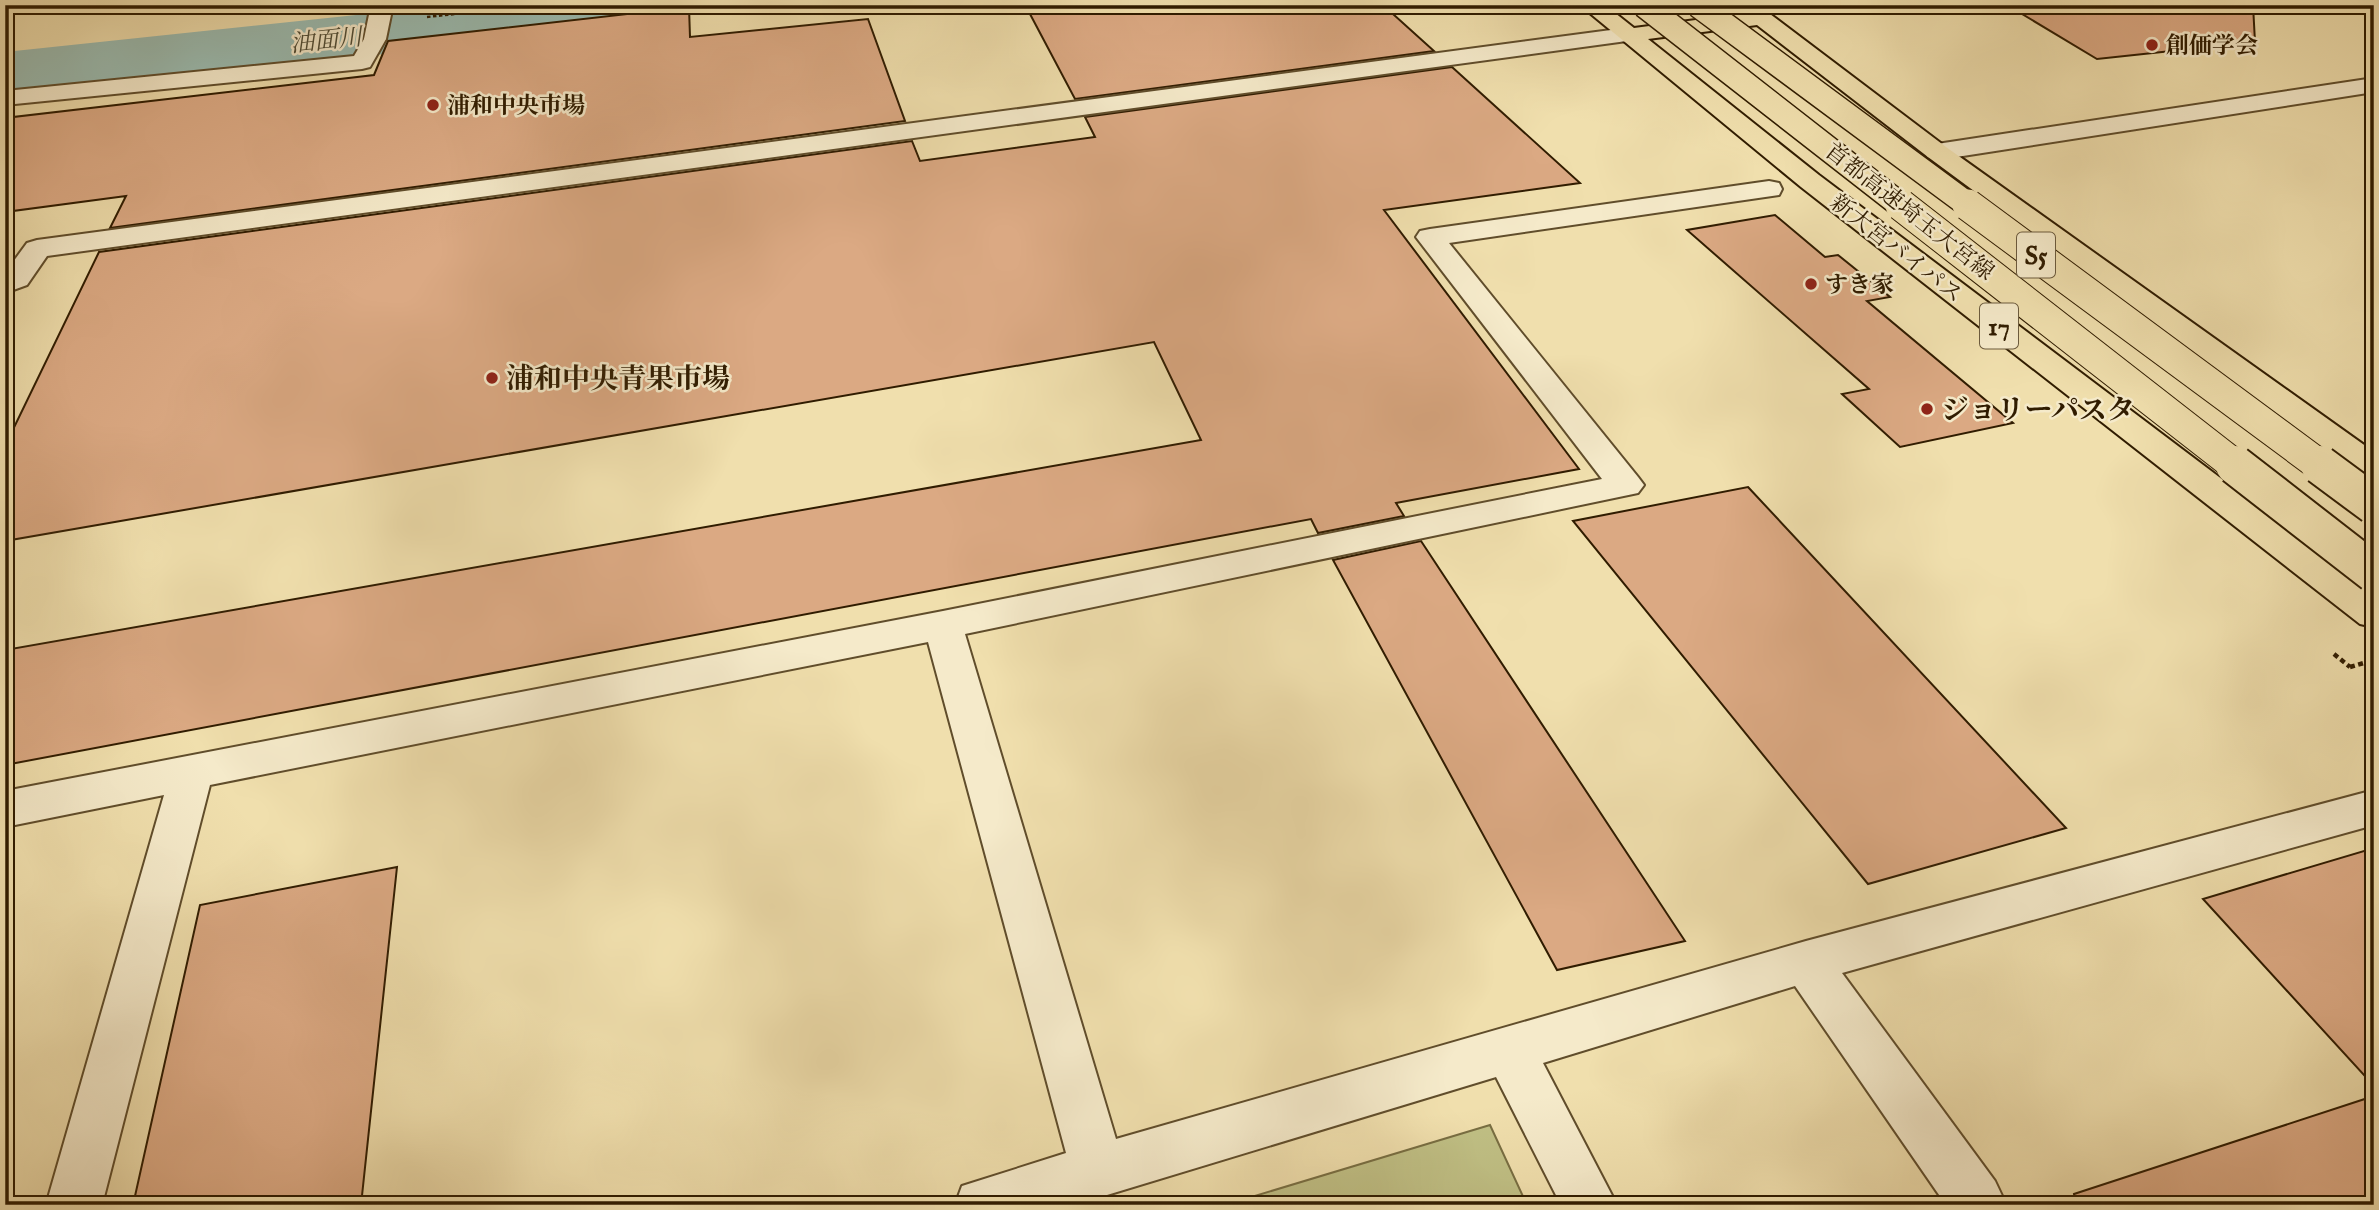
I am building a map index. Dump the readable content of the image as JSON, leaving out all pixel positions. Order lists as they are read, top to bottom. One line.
{"streets":{"highway":["首都高速埼玉大宮線","新大宮バイパス","S5","17"]},"water":["油面川"],"places":["創価学会","浦和中央市場","すき家","浦和中央青果市場","ジョリーパスタ"]}
